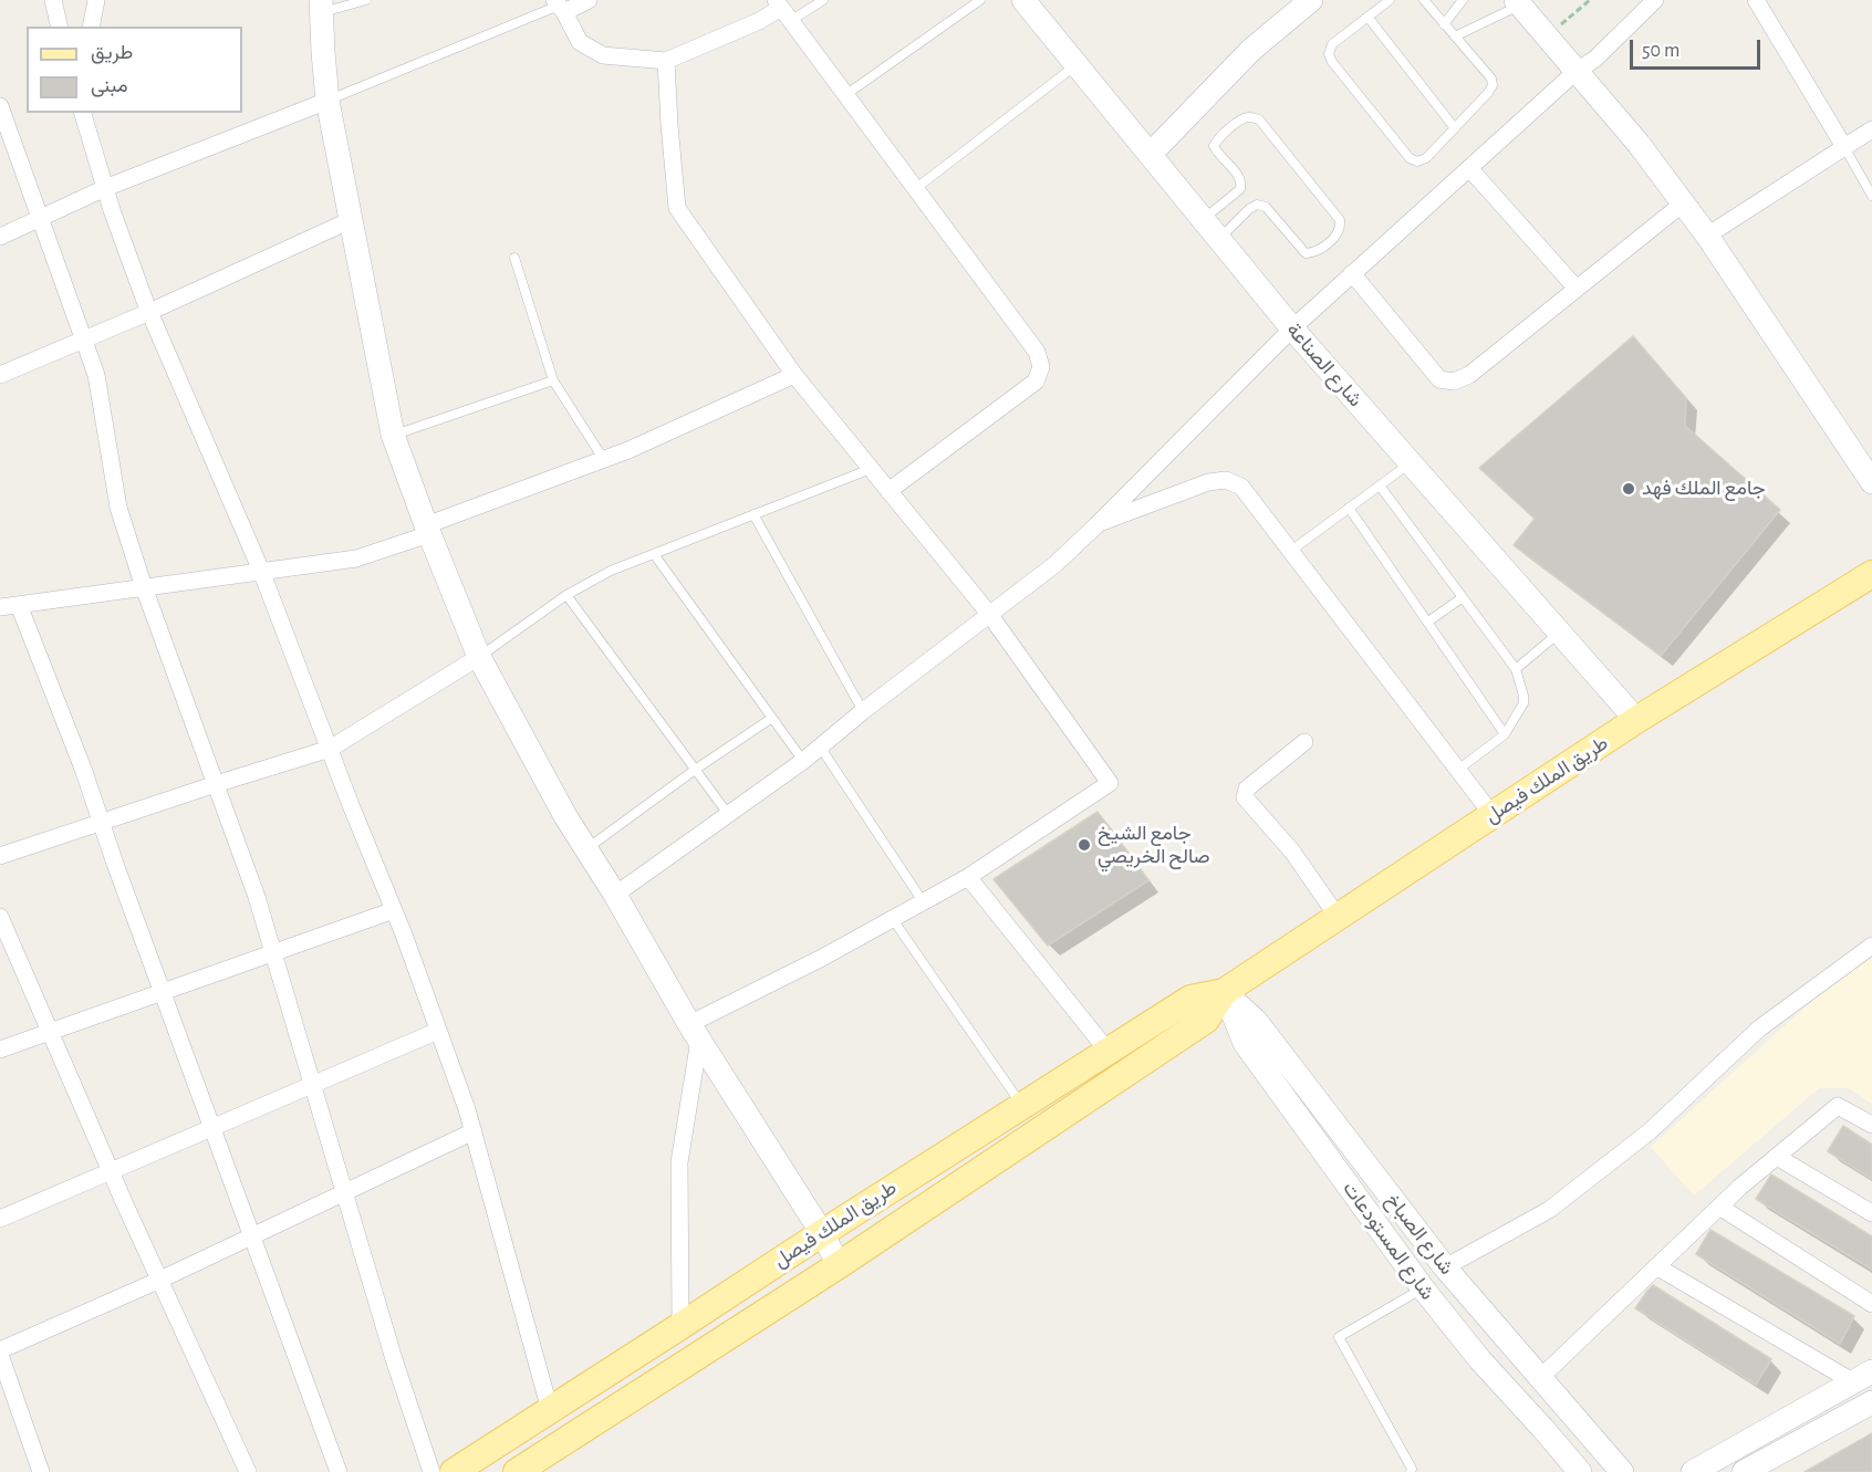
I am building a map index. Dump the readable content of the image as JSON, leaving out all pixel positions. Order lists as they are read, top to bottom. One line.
{"streets":{"main road":["طريق الملك فيصل"],"street":["شارع الصناعة","شارع الصباخ","شارع المستودعات"]},"crossings":[["شارع الصناعة","طريق الملك فيصل"],["طريق الملك فيصل","شارع الصباخ"],["طريق الملك فيصل","شارع المستودعات"],["شارع الصباخ","شارع المستودعات"]],"places":["جامع الملك فهد","جامع الشيخ صالح الخريصي"],"legend":["طريق","مبنى"],"scale_bar":"50 m"}
